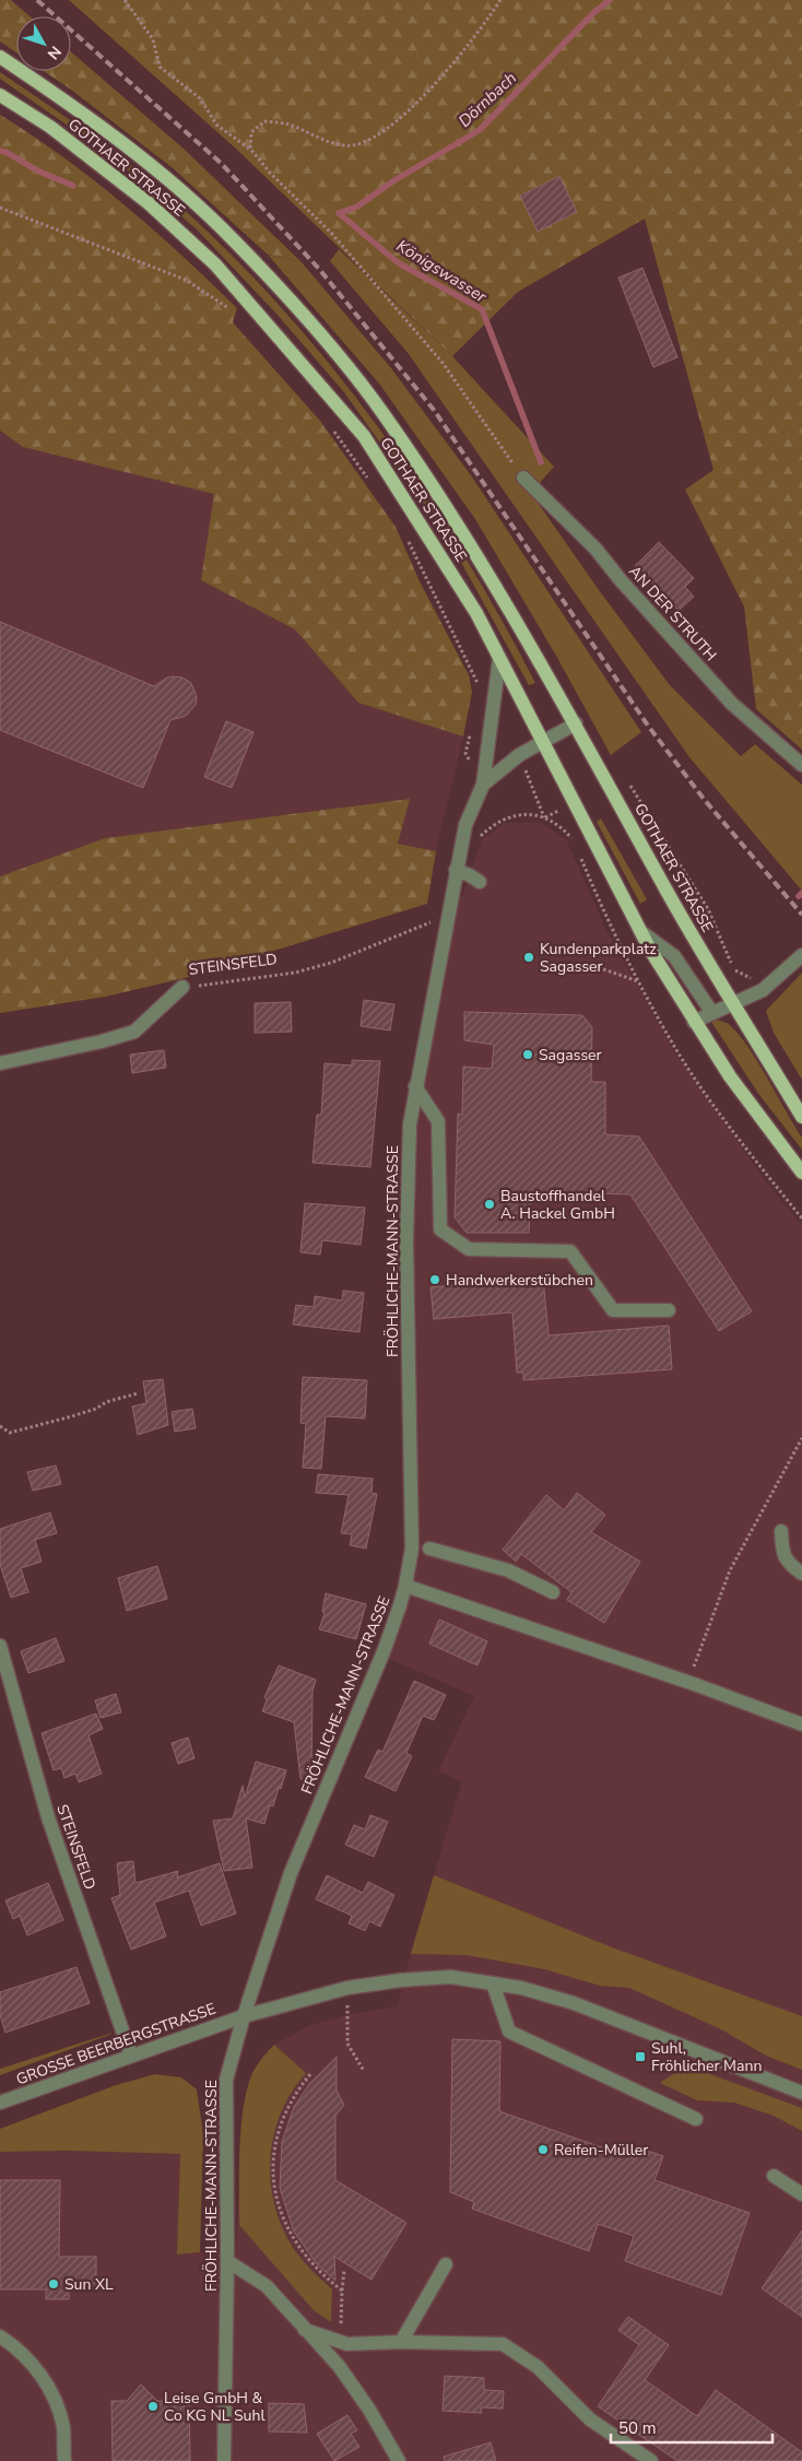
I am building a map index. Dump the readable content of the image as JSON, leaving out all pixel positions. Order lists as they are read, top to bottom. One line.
{"streets":{"main road":["GOTHAER STRASSE"],"street":["AN DER STRUTH","STEINSFELD","FRÖHLICHE-MANN-STRASSE","GROSSE BEERBERGSTRASSE"]},"crossings":[["GOTHAER STRASSE","FRÖHLICHE-MANN-STRASSE"],["STEINSFELD","FRÖHLICHE-MANN-STRASSE"],["STEINSFELD","GROSSE BEERBERGSTRASSE"],["FRÖHLICHE-MANN-STRASSE","GROSSE BEERBERGSTRASSE"]],"water":["Dörnbach","Königswasser"],"places":{"other":["Kundenparkplatz Sagasser","Sagasser","Baustoffhandel A. Hackel GmbH","Handwerkerstübchen","Reifen-Müller","Sun XL","Leise GmbH & Co KG NL Suhl"],"transit":["Suhl, Fröhlicher Mann"]},"scale_bar":"50 m","north":"bottom right"}
